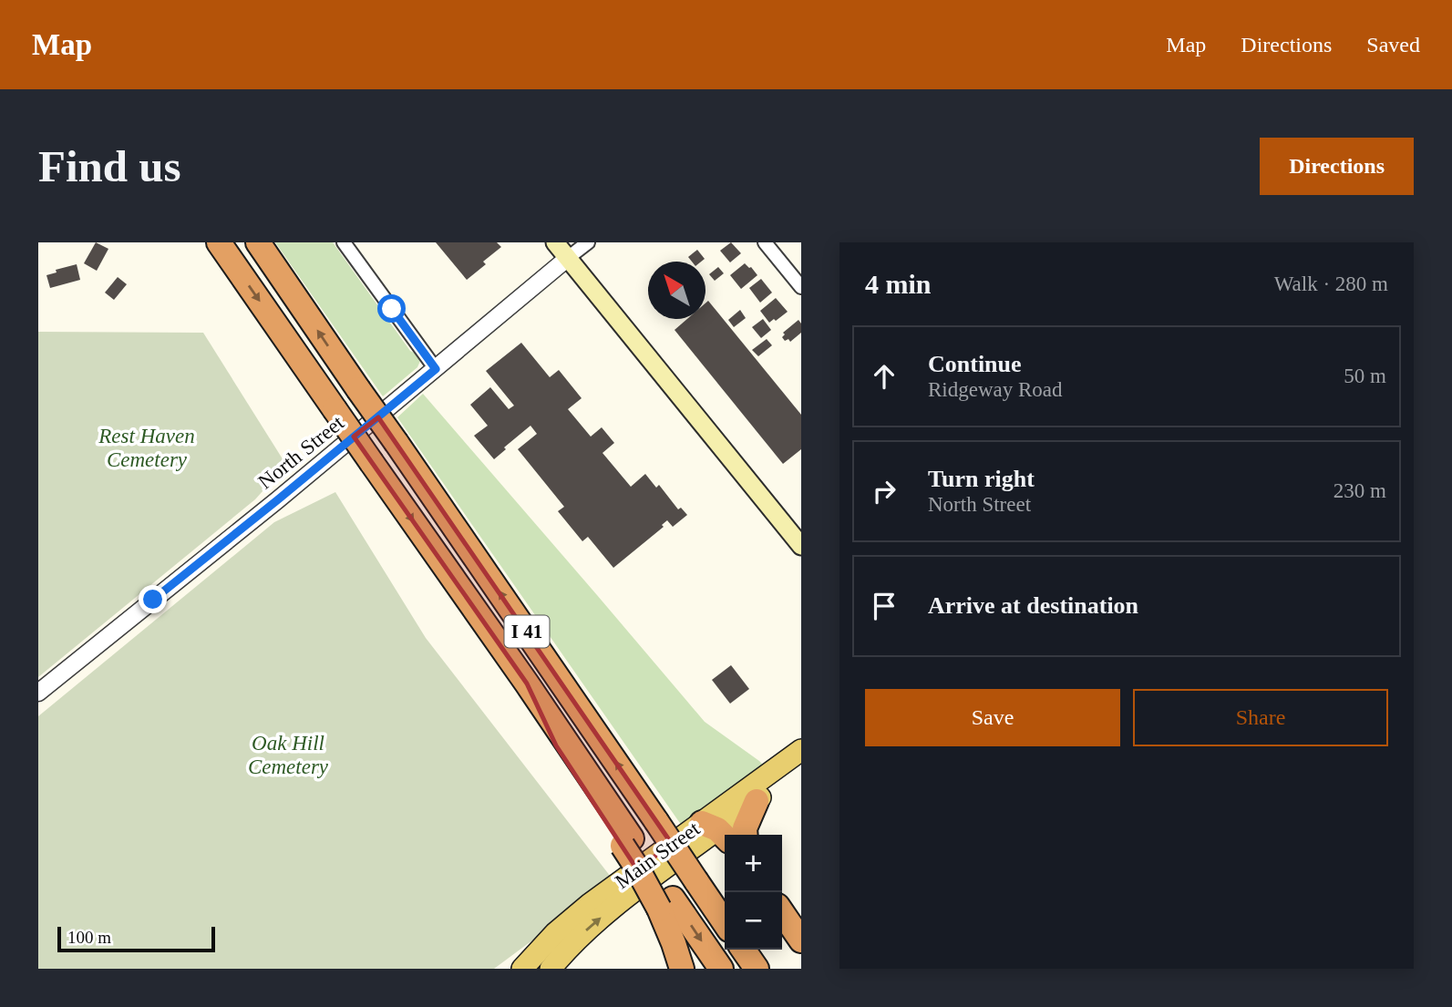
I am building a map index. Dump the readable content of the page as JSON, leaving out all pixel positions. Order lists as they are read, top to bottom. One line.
{"streets":{"highway":["I 41"],"main road":["Main Street"],"street":["North Street"]},"parks":["Rest Haven Cemetery","Oak Hill Cemetery"],"scale_bar":"100 m","north":"top left","page":{"header":"Map","nav":["Map","Directions","Saved"],"buttons":["Directions",["Save","Share"]],"title":"Find us","heading":["4 min","Walk · 280 m"],"list":[["Continue","Ridgeway Road","50 m"],["Turn right","North Street","230 m"],"Arrive at destination"],"map_buttons":["+","−"],"scale":"100 m"}}
